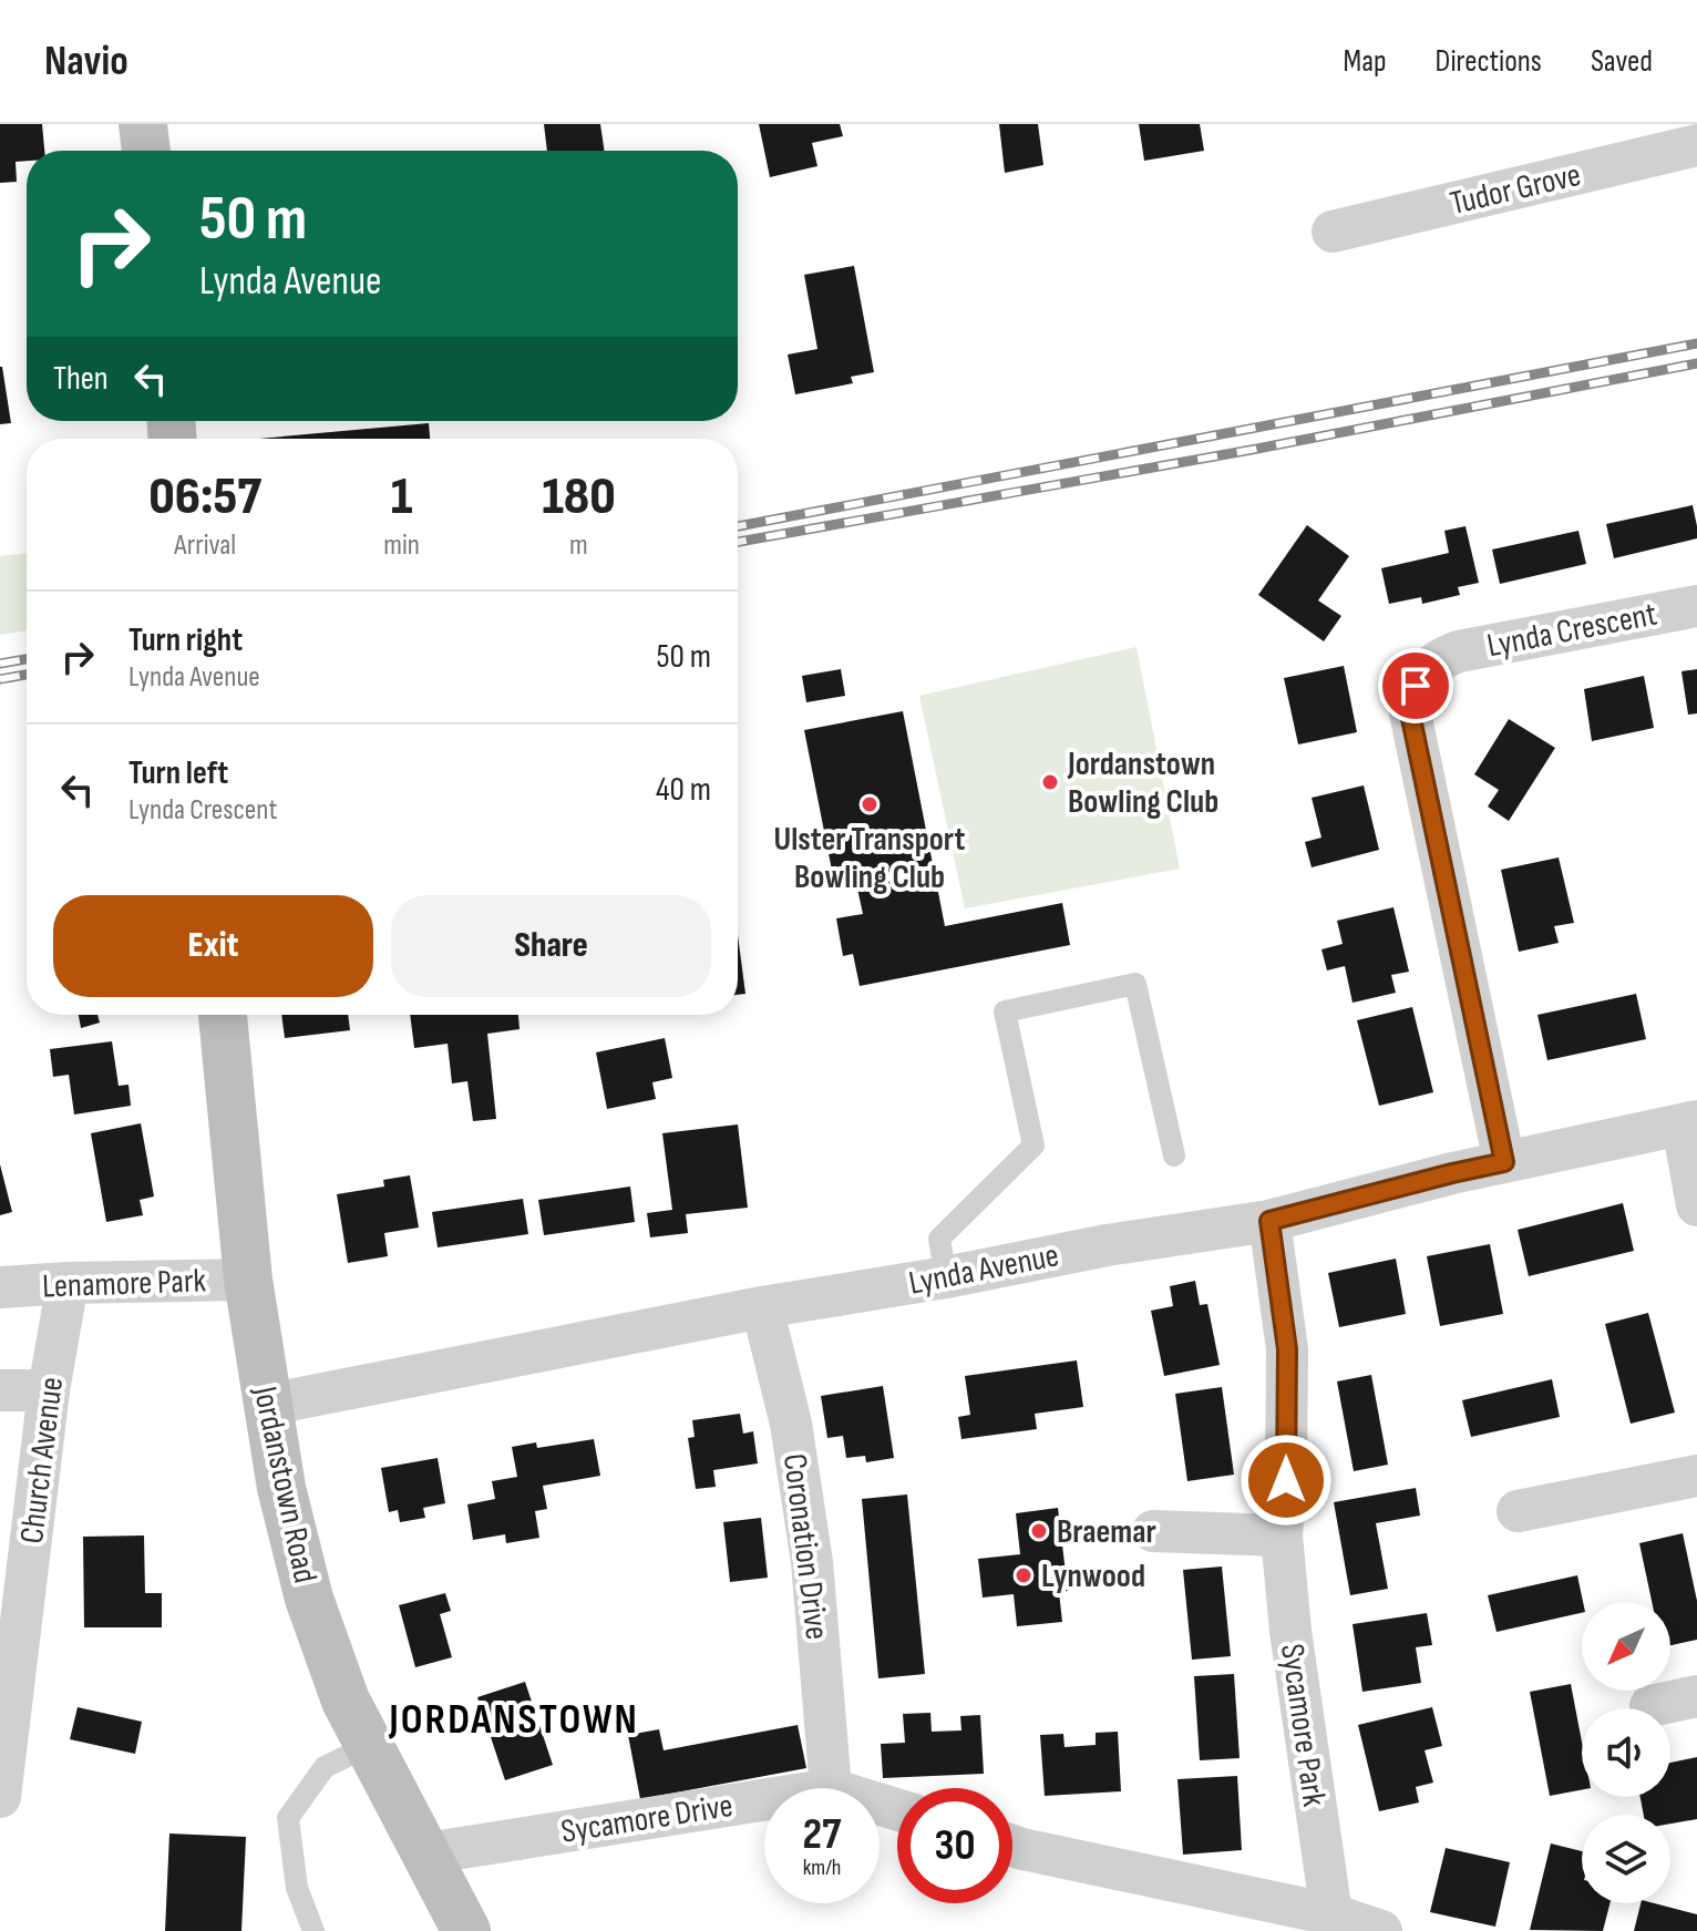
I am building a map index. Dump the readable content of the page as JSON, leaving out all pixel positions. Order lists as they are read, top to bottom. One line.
{"streets":{"street":["Tudor Grove","Lynda Crescent","Lynda Avenue","Lenamore Park","Church Avenue","Jordanstown Road","Coronation Drive","Sycamore Park","Sycamore Drive"]},"crossings":[["Lynda Crescent","Lynda Avenue"],["Lynda Avenue","Jordanstown Road"],["Lynda Avenue","Coronation Drive"],["Lynda Avenue","Sycamore Park"],["Lenamore Park","Church Avenue"],["Lenamore Park","Jordanstown Road"],["Jordanstown Road","Sycamore Drive"]],"districts":["JORDANSTOWN"],"places":["Jordanstown Bowling Club","Ulster Transport Bowling Club","Braemar","Lynwood"],"north":"bottom left","page":{"header":"Navio","nav":["Map","Directions","Saved"],"turn":["50 m","Lynda Avenue"],"then":"Then","eta":["06:57","Arrival","1","min","180","m"],"list":[{"name":"Turn right","note":"Lynda Avenue","value":"50 m"},{"name":"Turn left","note":"Lynda Crescent","value":"40 m"}],"buttons":["Exit","Share"],"speed":"27 km/h","limit":"30"}}
